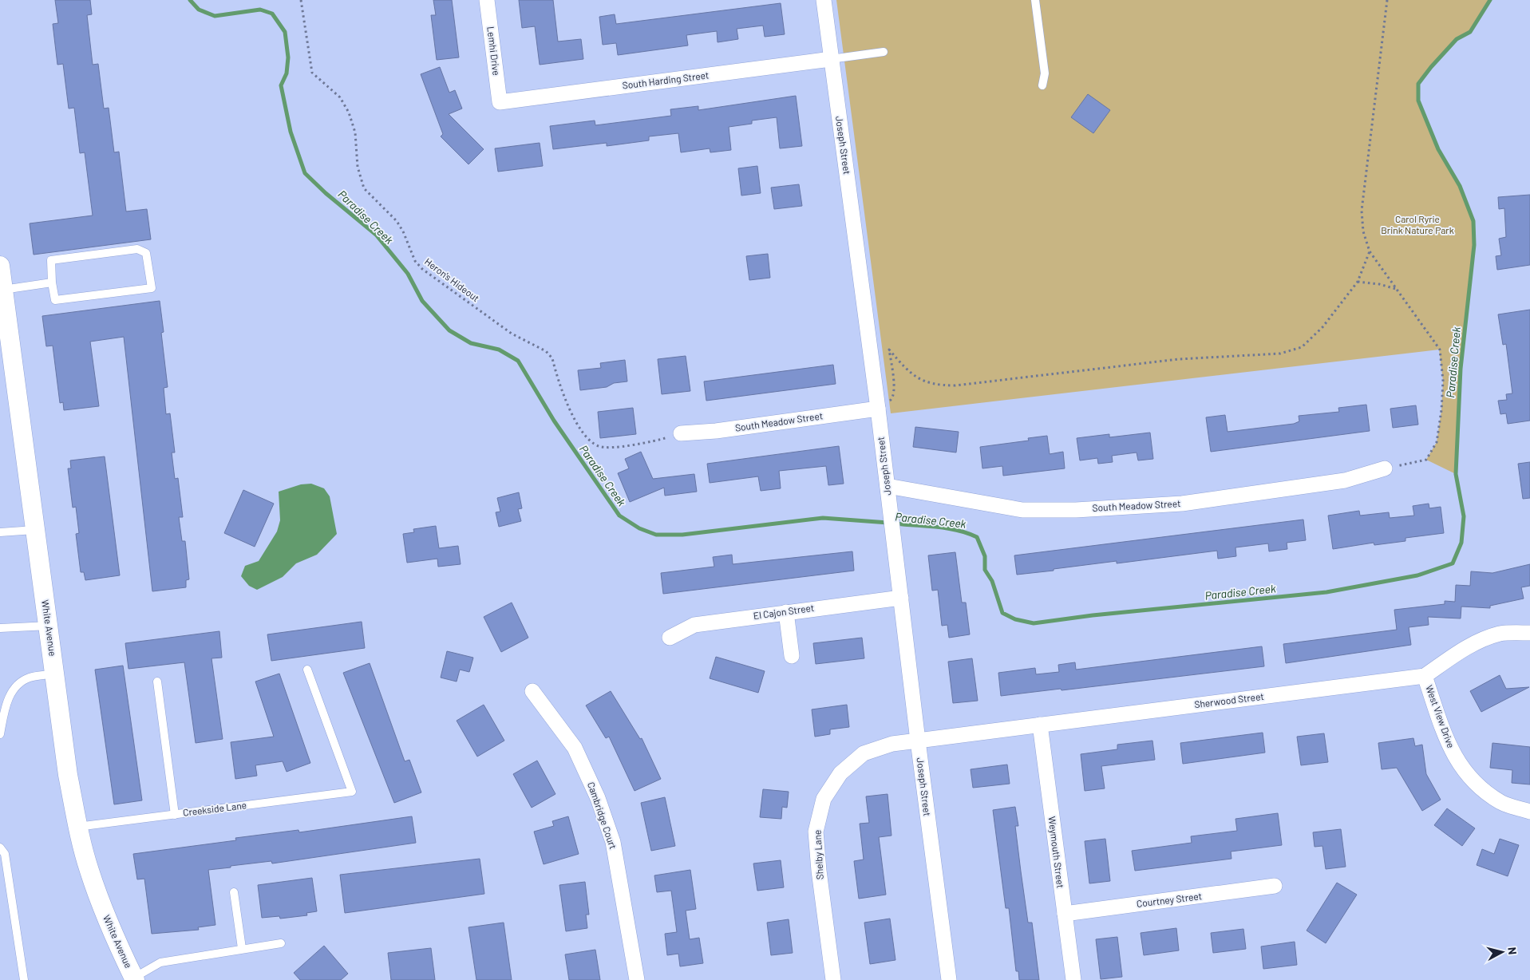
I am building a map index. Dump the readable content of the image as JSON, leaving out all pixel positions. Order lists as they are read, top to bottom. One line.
{"streets":{"street":["Lemhi Drive","South Harding Street","Joseph Street","South Meadow Street","El Cajon Street","White Avenue","Sherwood Street","West View Drive","Cambridge Court","Weymouth Street","Shelby Lane","Courtney Street"],"lane":["Creekside Lane"],"path":["Heron's Hideout"]},"crossings":[["Lemhi Drive","South Harding Street"],["South Harding Street","Joseph Street"],["Joseph Street","South Meadow Street"],["Joseph Street","El Cajon Street"],["Joseph Street","Sherwood Street"],["Joseph Street","Shelby Lane"],["Heron's Hideout","South Meadow Street"],["White Avenue","Creekside Lane"],["Sherwood Street","West View Drive"],["Sherwood Street","Weymouth Street"],["Sherwood Street","Shelby Lane"],["Weymouth Street","Courtney Street"]],"water":["Paradise Creek"],"parks":["Carol Ryrie Brink Nature Park"],"north":"right"}
